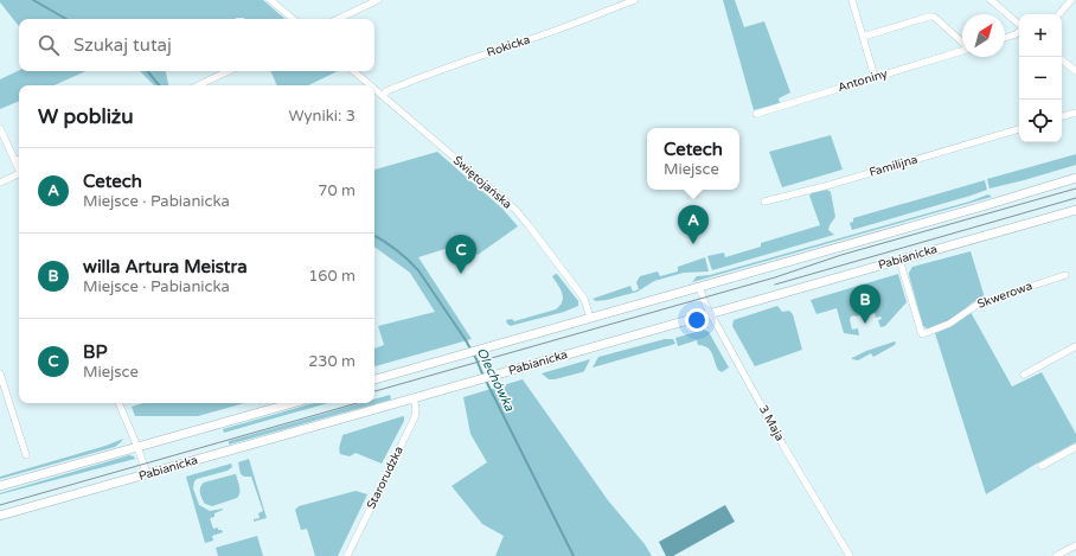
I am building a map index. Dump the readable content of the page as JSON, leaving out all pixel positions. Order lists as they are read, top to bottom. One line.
{"streets":{"main road":["Pabianicka"],"street":["Rokicka","Antoniny","Familijna","Świętojańska","Skwerowa","3 Maja","Starorudzka"]},"crossings":[["Rokicka","Świętojańska"],["Pabianicka","Skwerowa"],["Pabianicka","3 Maja"],["Pabianicka","Starorudzka"]],"water":["Olechówka"],"north":"top right","page":{"map_buttons":["+","−"],"search":"Szukaj tutaj","heading":["W pobliżu","Wyniki: 3"],"popup":["Cetech","Miejsce"],"list":[{"mark":"A","name":"Cetech","note":"Miejsce · Pabianicka","value":"70 m"},{"mark":"B","name":"willa Artura Meistra","note":"Miejsce · Pabianicka","value":"160 m"},{"mark":"C","name":"BP","note":"Miejsce","value":"230 m"}],"pins":["A","C","B"]}}
